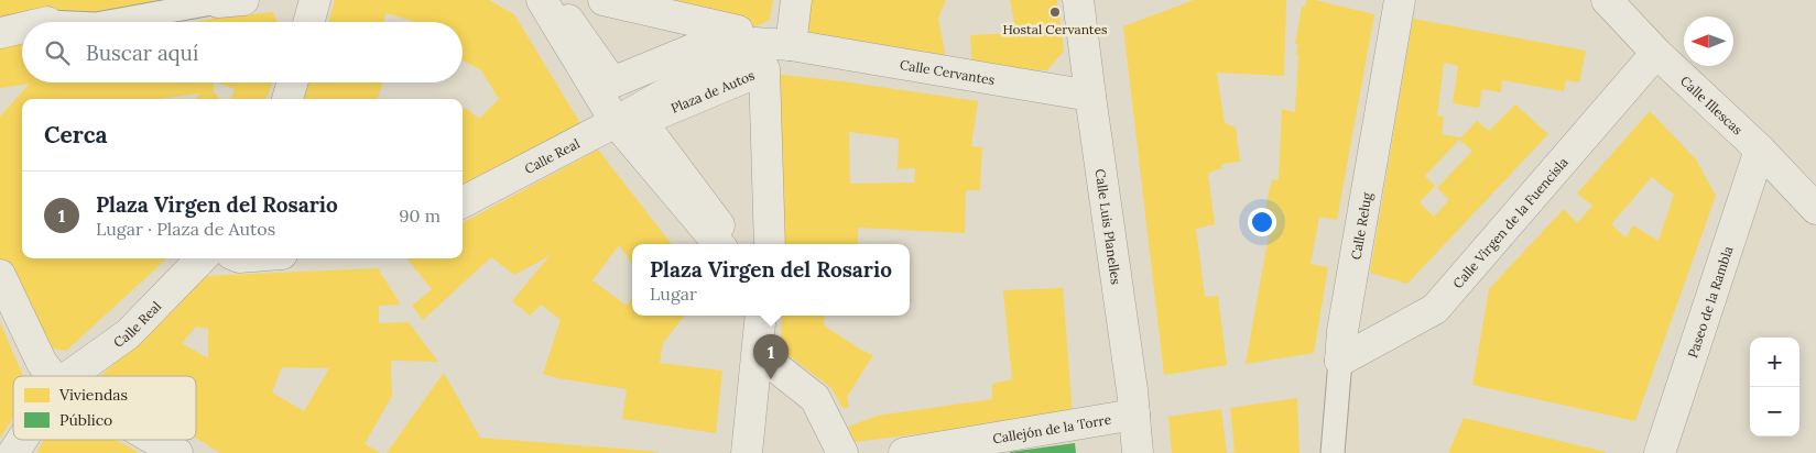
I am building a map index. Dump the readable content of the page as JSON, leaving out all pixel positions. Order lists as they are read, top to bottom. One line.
{"streets":{"street":["Calle Cervantes","Plaza de Autos","Calle Illescas","Calle Real","Calle Virgen de la Fuencisla","Calle Relug","Calle Luis Planelles","Paseo de la Rambla","Callejón de la Torre"]},"crossings":[["Calle Cervantes","Calle Real"],["Calle Cervantes","Calle Luis Planelles"],["Calle Illescas","Calle Virgen de la Fuencisla"],["Calle Illescas","Paseo de la Rambla"],["Calle Virgen de la Fuencisla","Calle Relug"],["Calle Luis Planelles","Callejón de la Torre"]],"places":["Hostal Cervantes"],"legend":["Viviendas","Público"],"north":"left","page":{"search":"Buscar aquí","heading":"Cerca","list":[{"mark":"1","name":"Plaza Virgen del Rosario","note":"Lugar · Plaza de Autos","value":"90 m"}],"popup":["Plaza Virgen del Rosario","Lugar"],"pins":"1","map_buttons":["+","−"]}}
